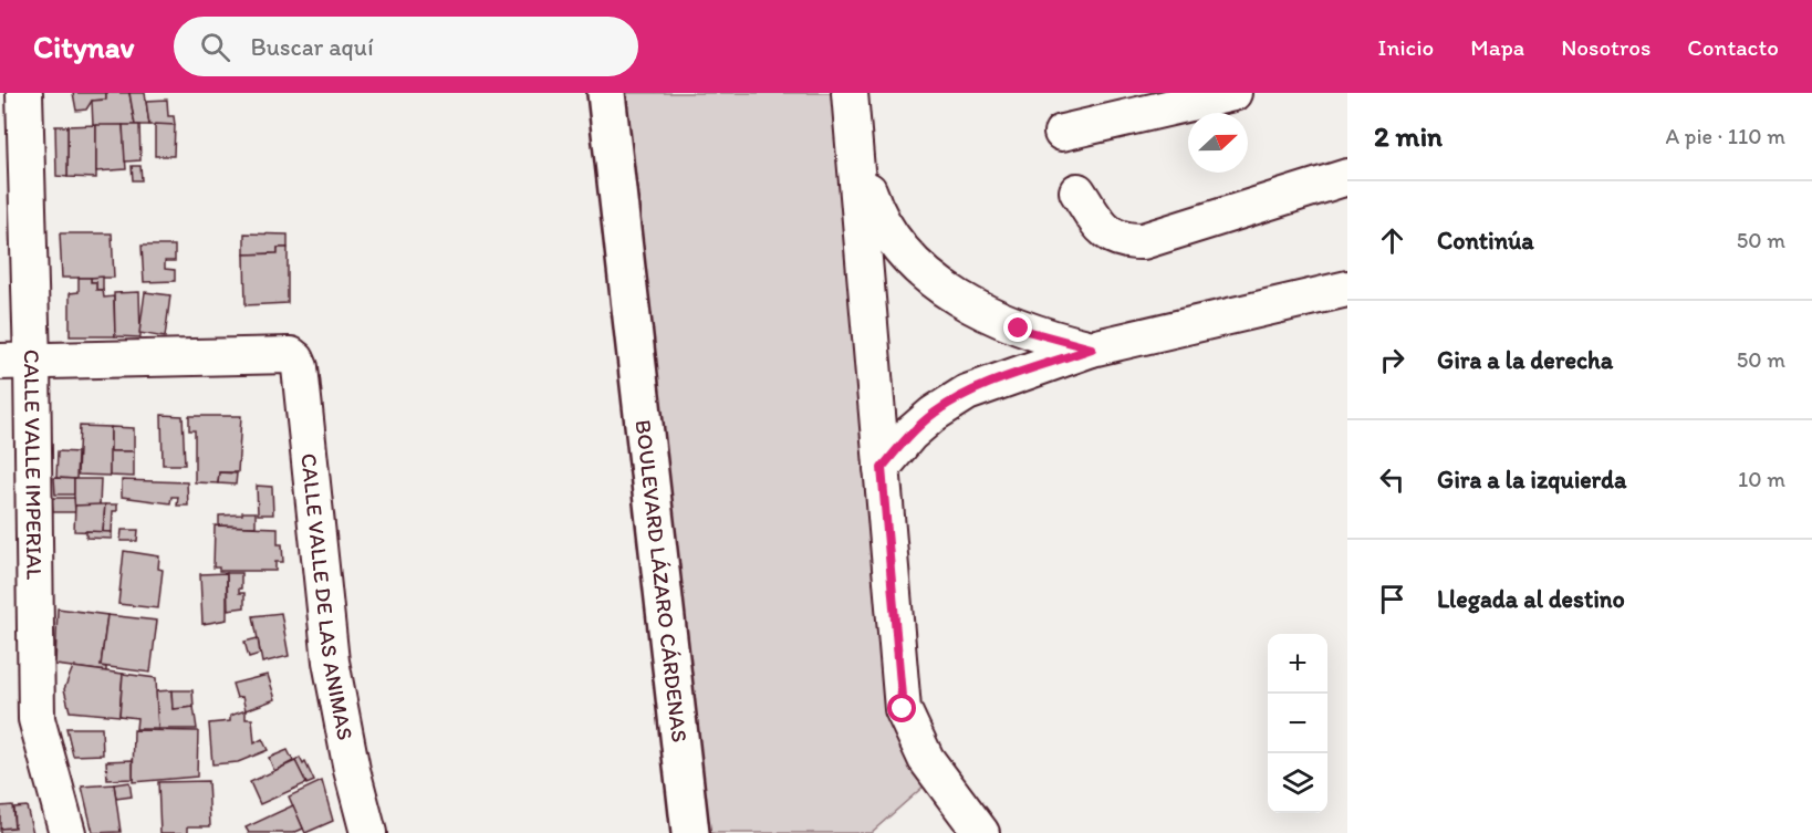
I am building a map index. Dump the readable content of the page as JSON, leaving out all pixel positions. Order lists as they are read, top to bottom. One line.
{"streets":{"highway":["BOULEVARD LÁZARO CÁRDENAS"],"street":["CALLE VALLE IMPERIAL","CALLE VALLE DE LAS ANIMAS"]},"crossings":[["CALLE VALLE IMPERIAL","CALLE VALLE DE LAS ANIMAS"]],"north":"right","page":{"header":"Citynav","search":"Buscar aquí","nav":["Inicio","Mapa","Nosotros","Contacto"],"heading":["2 min","A pie · 110 m"],"list":[["Continúa","50 m"],["Gira a la derecha","50 m"],["Gira a la izquierda","10 m"],"Llegada al destino"],"map_buttons":["+","−"]}}
